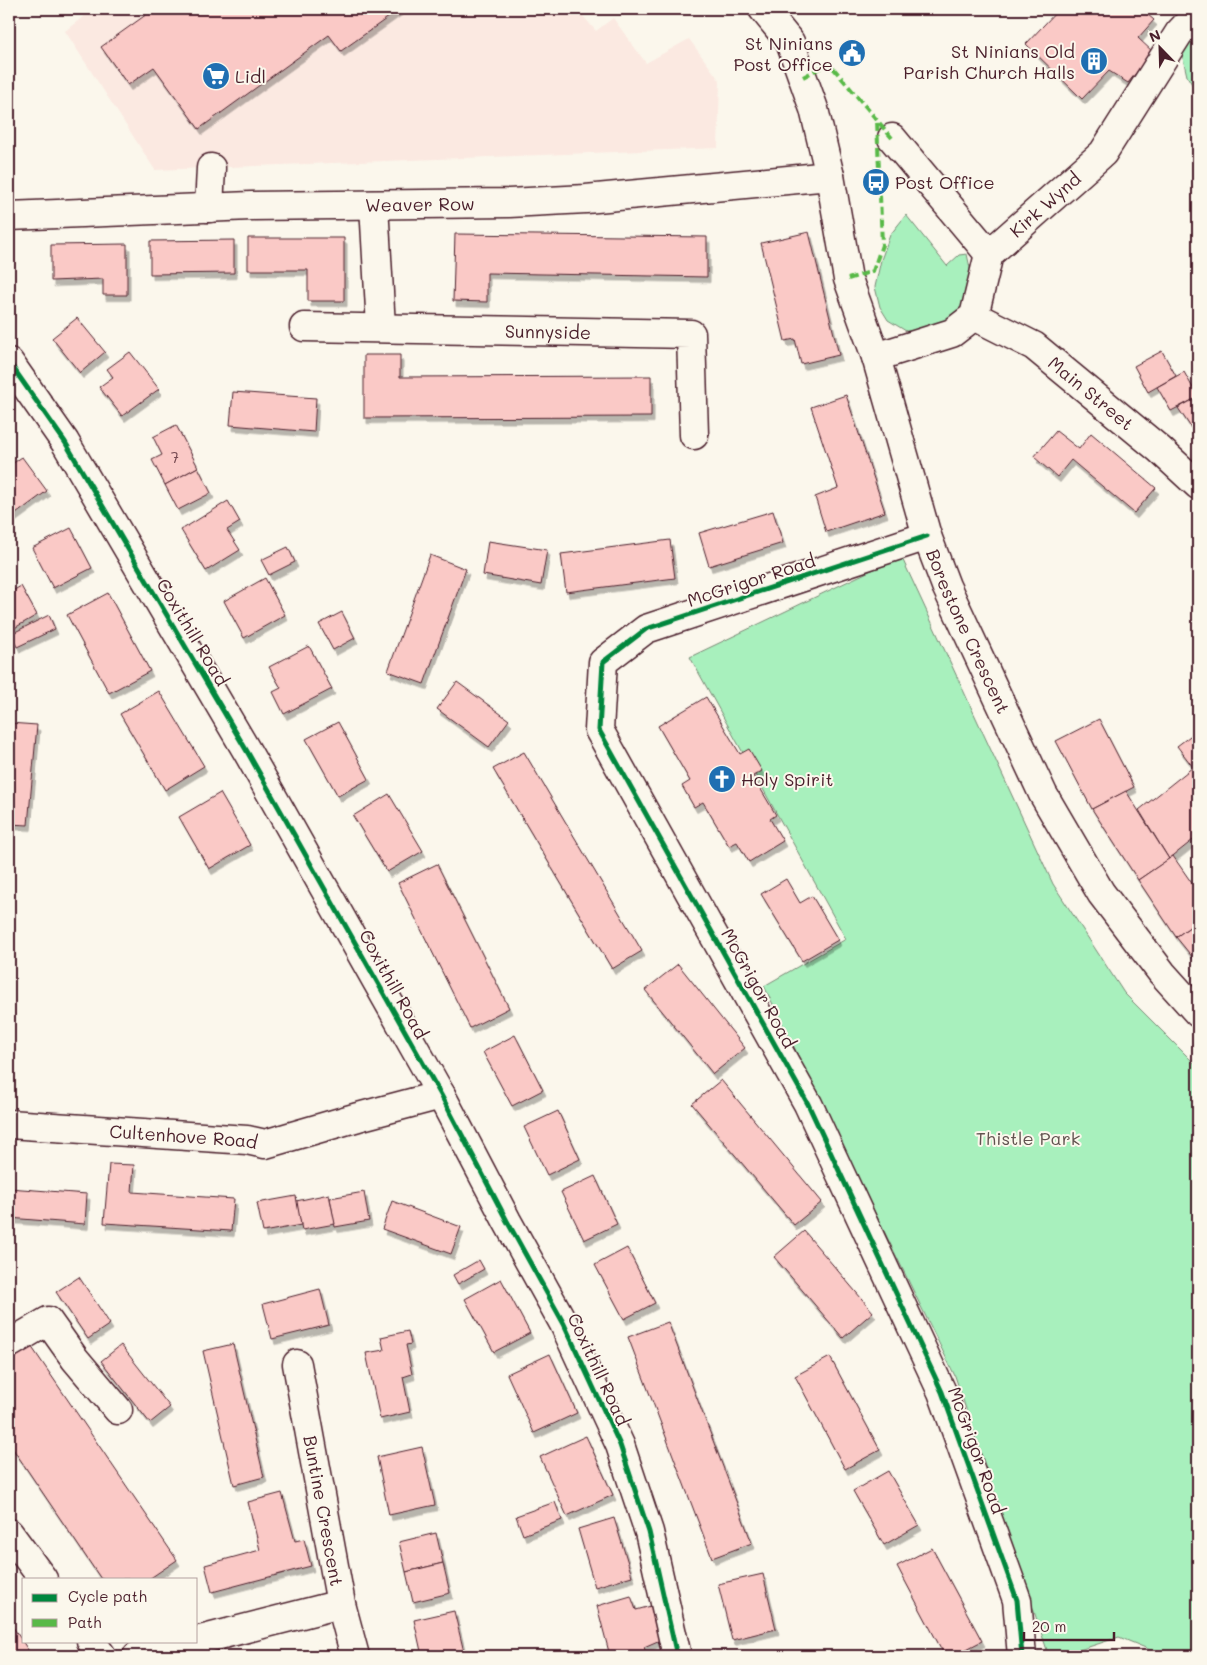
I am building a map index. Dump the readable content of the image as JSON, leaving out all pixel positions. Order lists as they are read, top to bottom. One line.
{"streets":{"street":["Weaver Row","Kirk Wynd","Sunnyside","Main Street","McGrigor Road","Borestone Crescent","Coxithill Road","Cultenhove Road","Buntine Crescent"]},"crossings":[["Weaver Row","Borestone Crescent"],["McGrigor Road","Borestone Crescent"],["Coxithill Road","Cultenhove Road"]],"parks":["Thistle Park"],"places":{"public building":["St Ninians Post Office"],"building":["St Ninians Old Parish Church Halls"],"supermarket":["Lidl"],"bus stop":["Post Office"],"church":["Holy Spirit"]},"house_numbers":["7"],"legend":["Cycle path","Path"],"scale_bar":"20 m","north":"top left"}
